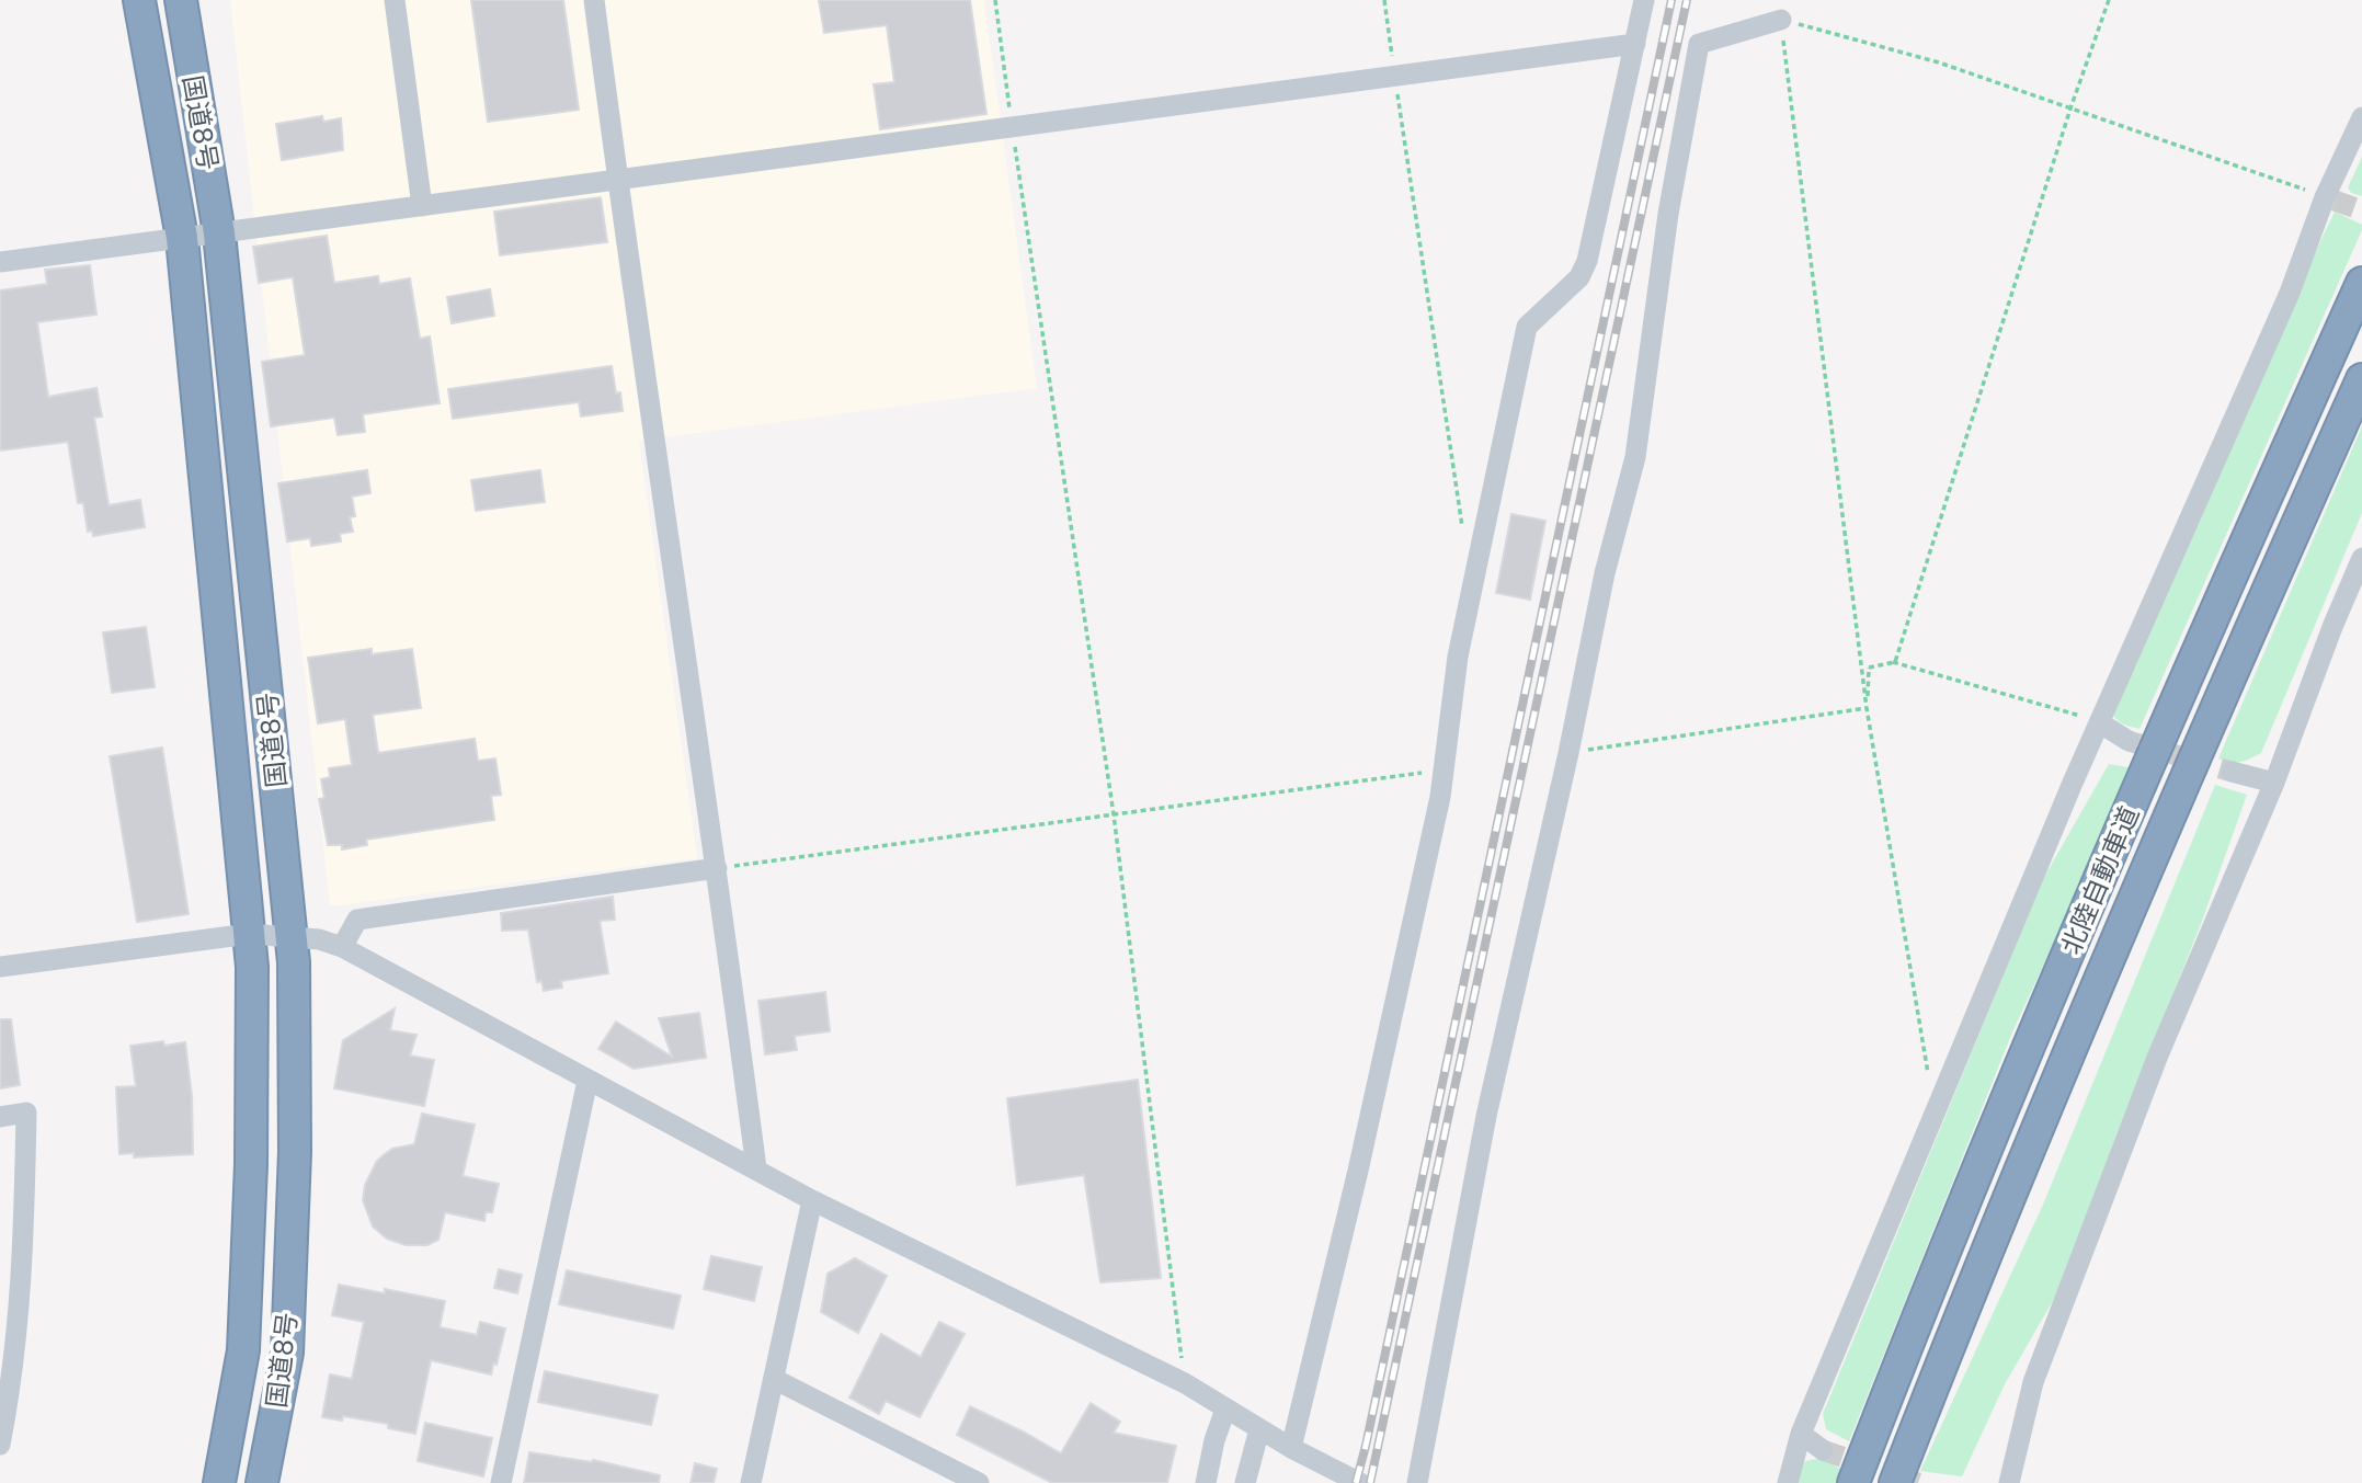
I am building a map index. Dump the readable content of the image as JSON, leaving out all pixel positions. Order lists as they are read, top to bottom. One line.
{"streets":{"highway":["国道8号","北陸自動車道"]}}
